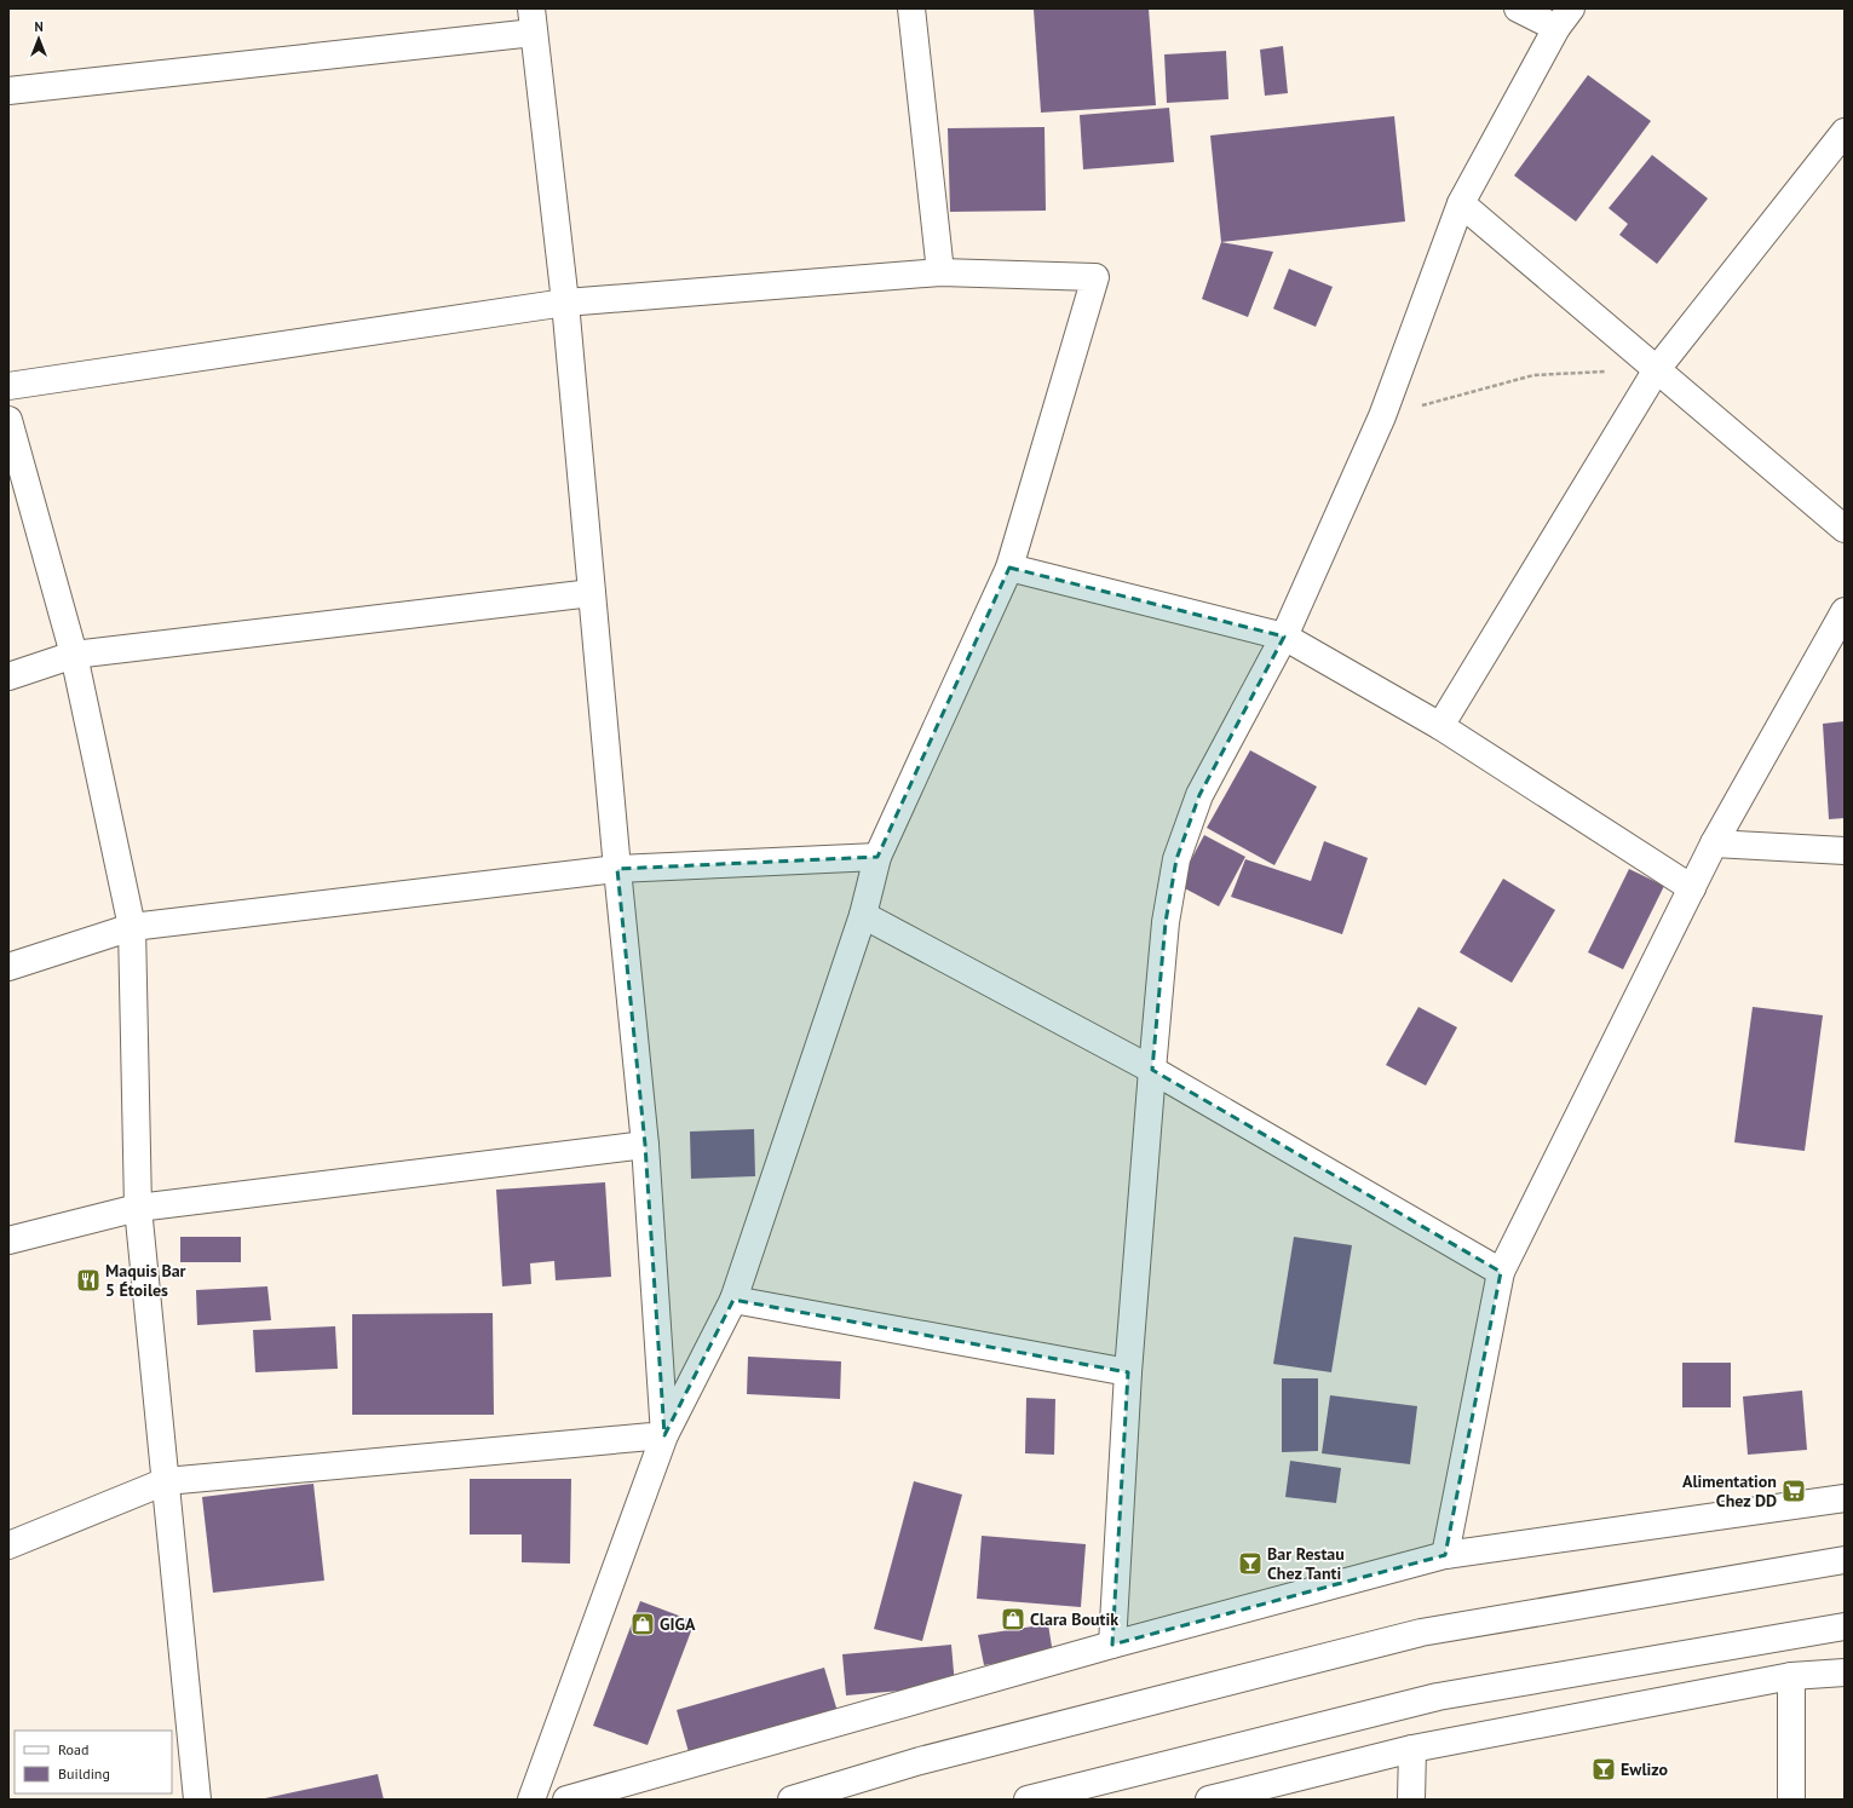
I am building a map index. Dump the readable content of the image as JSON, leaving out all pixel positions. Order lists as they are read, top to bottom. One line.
{"places":{"restaurant":["Maquis Bar 5 Étoiles"],"supermarket":["Alimentation Chez DD"],"bar":["Bar Restau Chez Tanti","Ewlizo"],"shop":["Clara Boutik","GIGA"]},"legend":["Road","Building"],"north":"top"}
